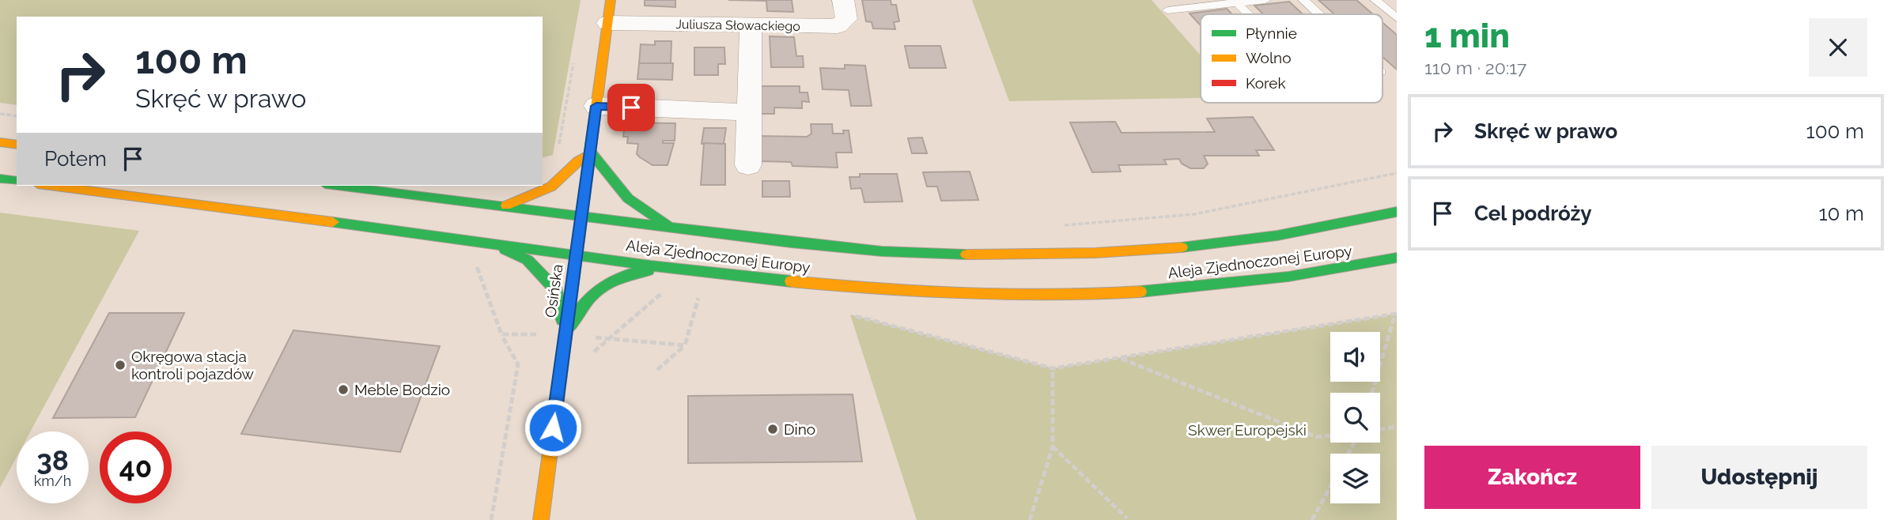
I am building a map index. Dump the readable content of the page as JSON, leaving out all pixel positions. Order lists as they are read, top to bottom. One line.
{"streets":{"main road":["Aleja Zjednoczonej Europy","Osińska"],"street":["Juliusza Słowackiego"]},"crossings":[["Juliusza Słowackiego","Osińska"],["Aleja Zjednoczonej Europy","Osińska"]],"parks":["Skwer Europejski"],"places":["Okręgowa stacja kontroli pojazdów","Meble Bodzio","Dino"],"legend":["Płynnie","Wolno","Korek"],"page":{"heading":["1 min","110 m · 20:17"],"turn":["100 m","Skręć w prawo"],"list":[{"name":"Skręć w prawo","value":"100 m"},{"name":"Cel podróży","value":"10 m"}],"then":"Potem","speed":"38 km/h","limit":"40","buttons":["Zakończ","Udostępnij"]}}
